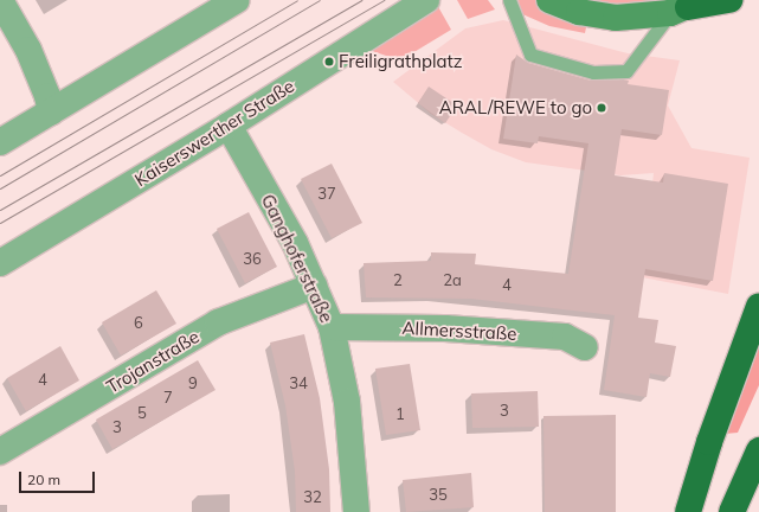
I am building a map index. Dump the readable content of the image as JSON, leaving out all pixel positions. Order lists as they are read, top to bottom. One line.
{"streets":{"street":["Kaiserswerther Straße","Ganghoferstraße","Allmersstraße","Trojanstraße"]},"crossings":[["Kaiserswerther Straße","Ganghoferstraße"],["Ganghoferstraße","Allmersstraße"],["Ganghoferstraße","Trojanstraße"]],"places":["Freiligrathplatz","ARAL/REWE to go"],"house_numbers":["37","36","2","2a","4","6","4","9","34","7","3","5","1","3","35","32"],"scale_bar":"20 m"}
